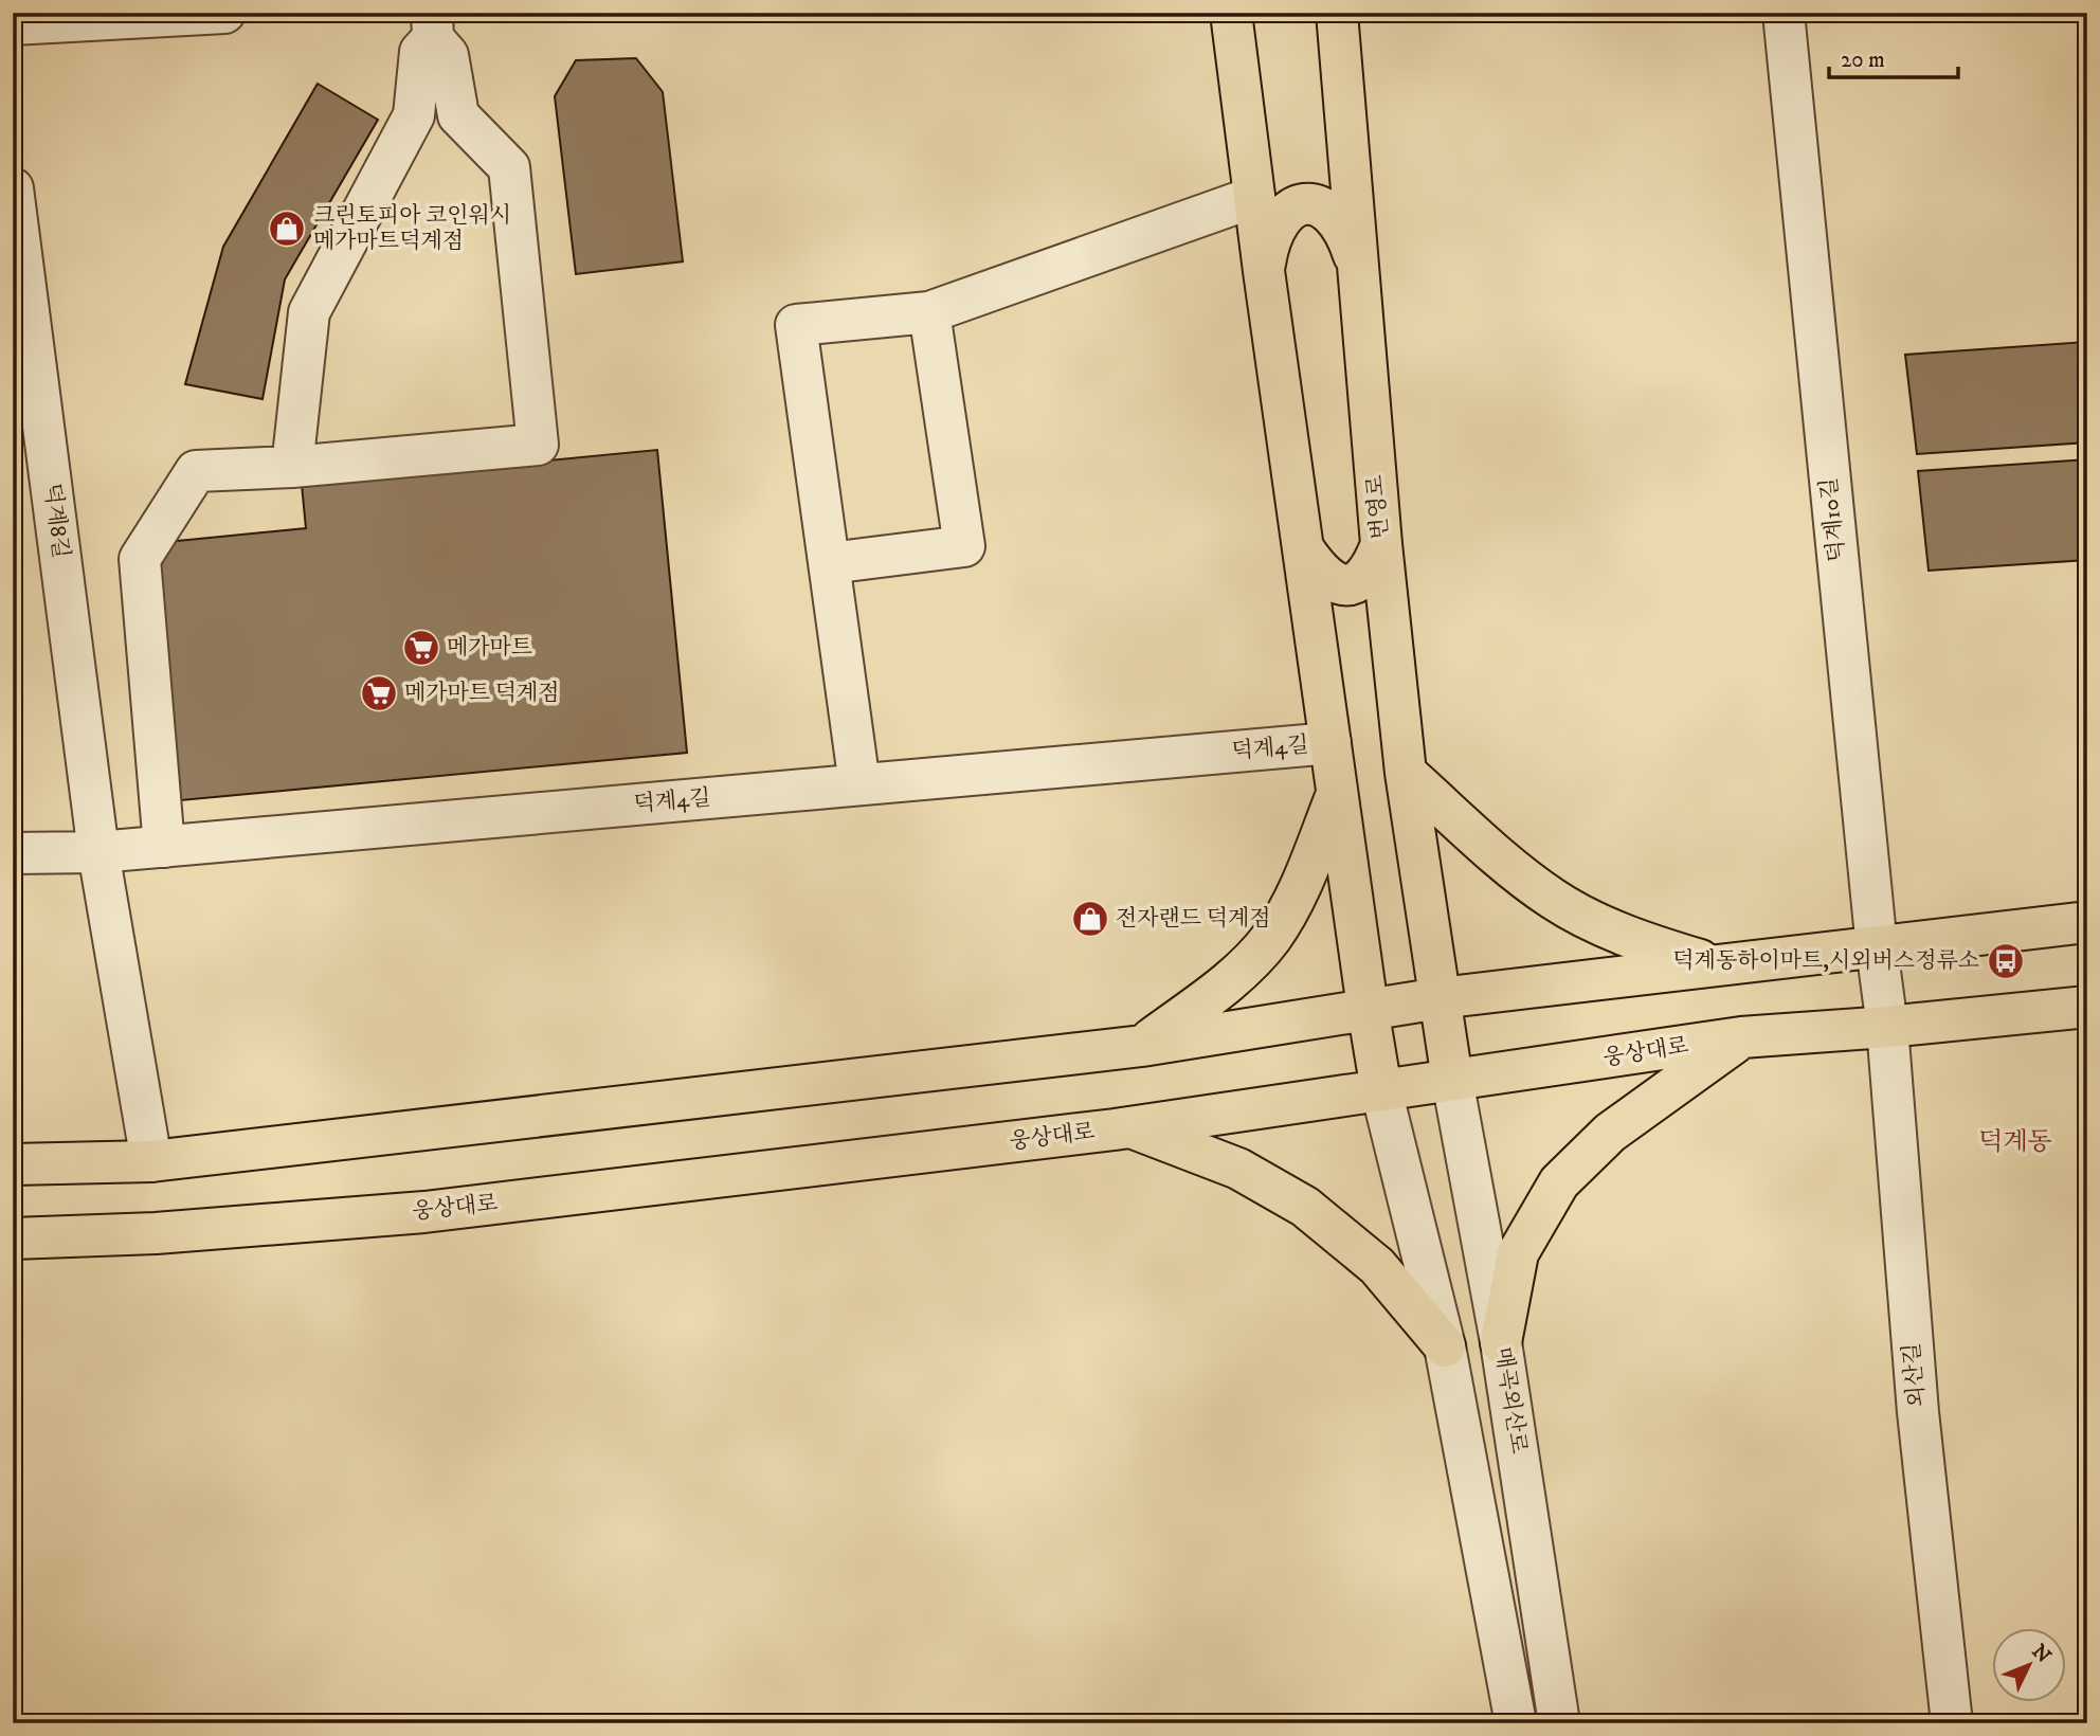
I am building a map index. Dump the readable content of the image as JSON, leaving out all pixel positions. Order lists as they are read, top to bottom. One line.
{"streets":{"main road":["번영로","웅상대로"],"street":["덕계10길","덕계8길","덕계4길","외산길","매곡외산로"]},"crossings":[["번영로","웅상대로"],["번영로","매곡외산로"],["덕계10길","웅상대로"],["덕계10길","외산길"],["덕계8길","덕계4길"],["웅상대로","외산길"],["웅상대로","매곡외산로"]],"districts":["덕계동"],"places":{"shop":["크린토피아 코인워시 메가마트덕계점","전자랜드 덕계점"],"supermarket":["메가마트","메가마트 덕계점"],"bus stop":["덕계동하이마트,시외버스정류소"]},"scale_bar":"20 m","north":"top right"}
